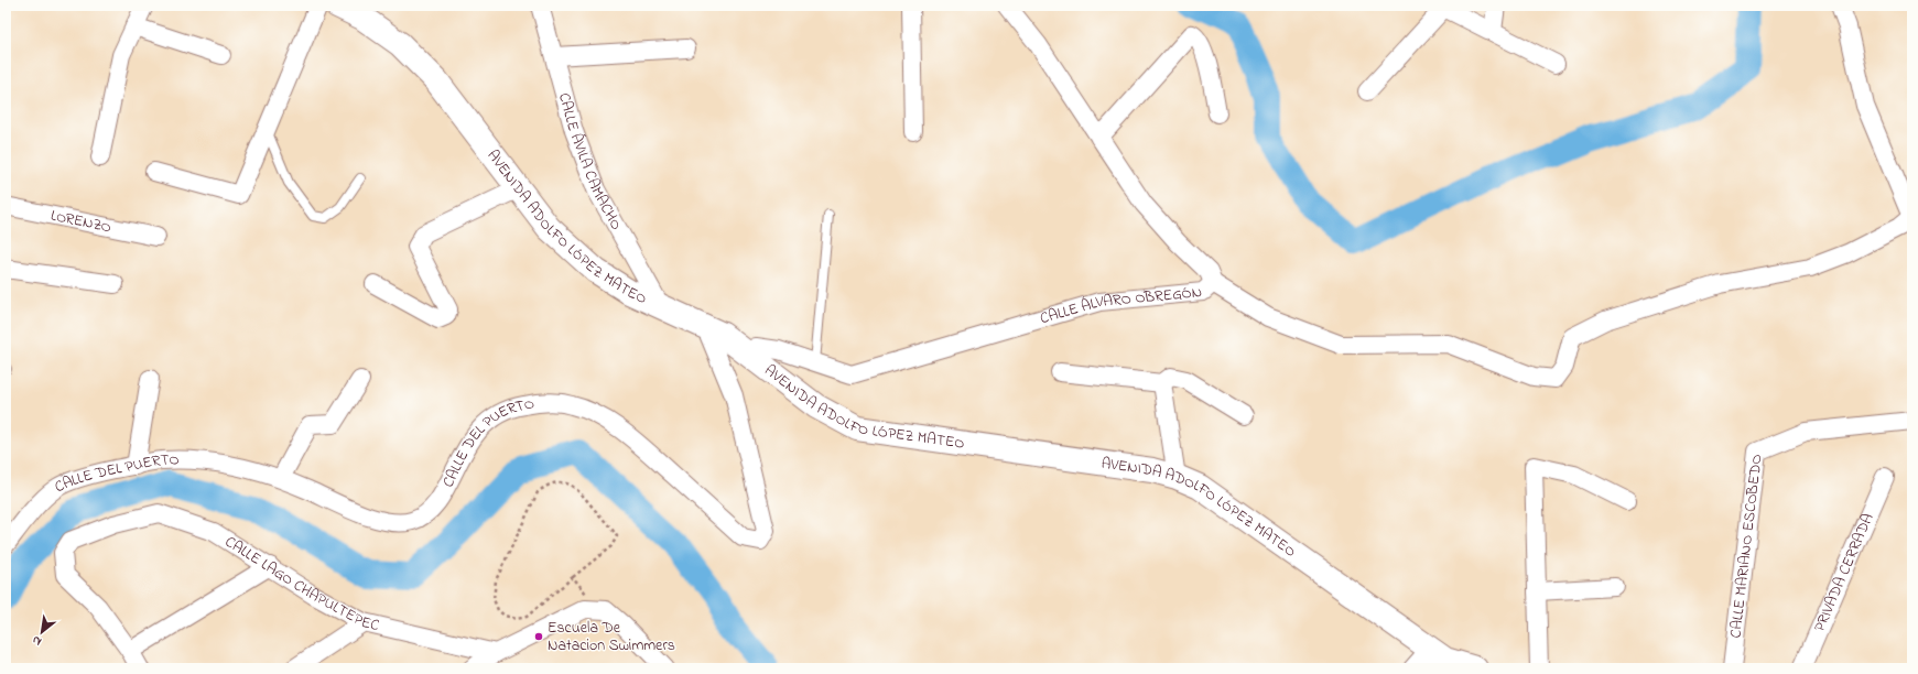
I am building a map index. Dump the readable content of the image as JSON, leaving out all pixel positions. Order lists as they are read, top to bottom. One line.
{"streets":{"main road":["AVENIDA ADOLFO LÓPEZ MATEO"],"street":["CALLE ÁVILA CAMACHO","LORENZO","CALLE ÁLVARO OBREGÓN","CALLE DEL PUERTO","CALLE MARIANO ESCOBEDO","PRIVADA CERRADA","CALLE LAGO CHAPULTEPEC"]},"crossings":[["CALLE ÁVILA CAMACHO","AVENIDA ADOLFO LÓPEZ MATEO"],["AVENIDA ADOLFO LÓPEZ MATEO","CALLE ÁLVARO OBREGÓN"],["AVENIDA ADOLFO LÓPEZ MATEO","CALLE DEL PUERTO"]],"places":["Escuela De Natacion Swimmers"],"north":"bottom left"}
